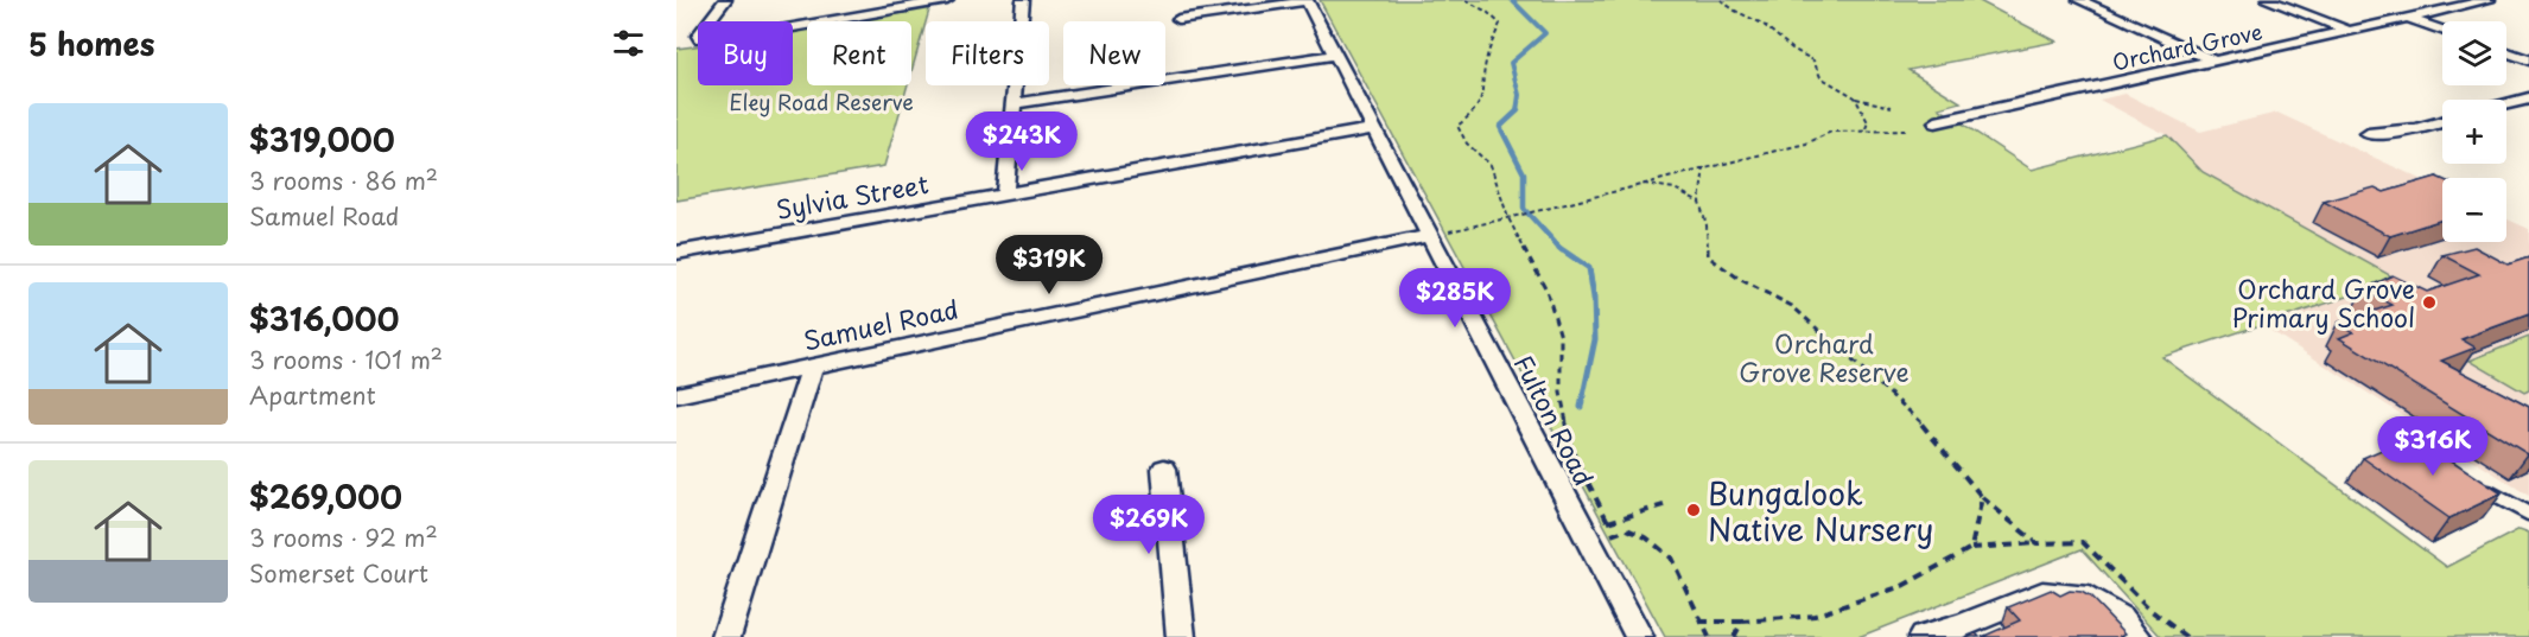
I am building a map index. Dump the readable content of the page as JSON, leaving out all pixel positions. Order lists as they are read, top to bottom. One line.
{"streets":{"street":["Orchard Grove","Sylvia Street","Samuel Road","Fulton Road"]},"crossings":[["Sylvia Street","Fulton Road"],["Samuel Road","Fulton Road"]],"parks":["Eley Road Reserve","Orchard Grove Reserve"],"places":["Orchard Grove Primary School","Bungalook Native Nursery"],"page":{"heading":"5 homes","map_buttons":["+","−"],"chip":["Buy","Rent","Filters","New"],"list":[{"name":"$319,000","note":"3 rooms · 86 m² · Samuel Road"},{"name":"$316,000","note":"3 rooms · 101 m² · Apartment"},{"name":"$269,000","note":"3 rooms · 92 m² · Somerset Court"}],"price":["$243K","$319K","$285K","$316K","$269K"]}}
